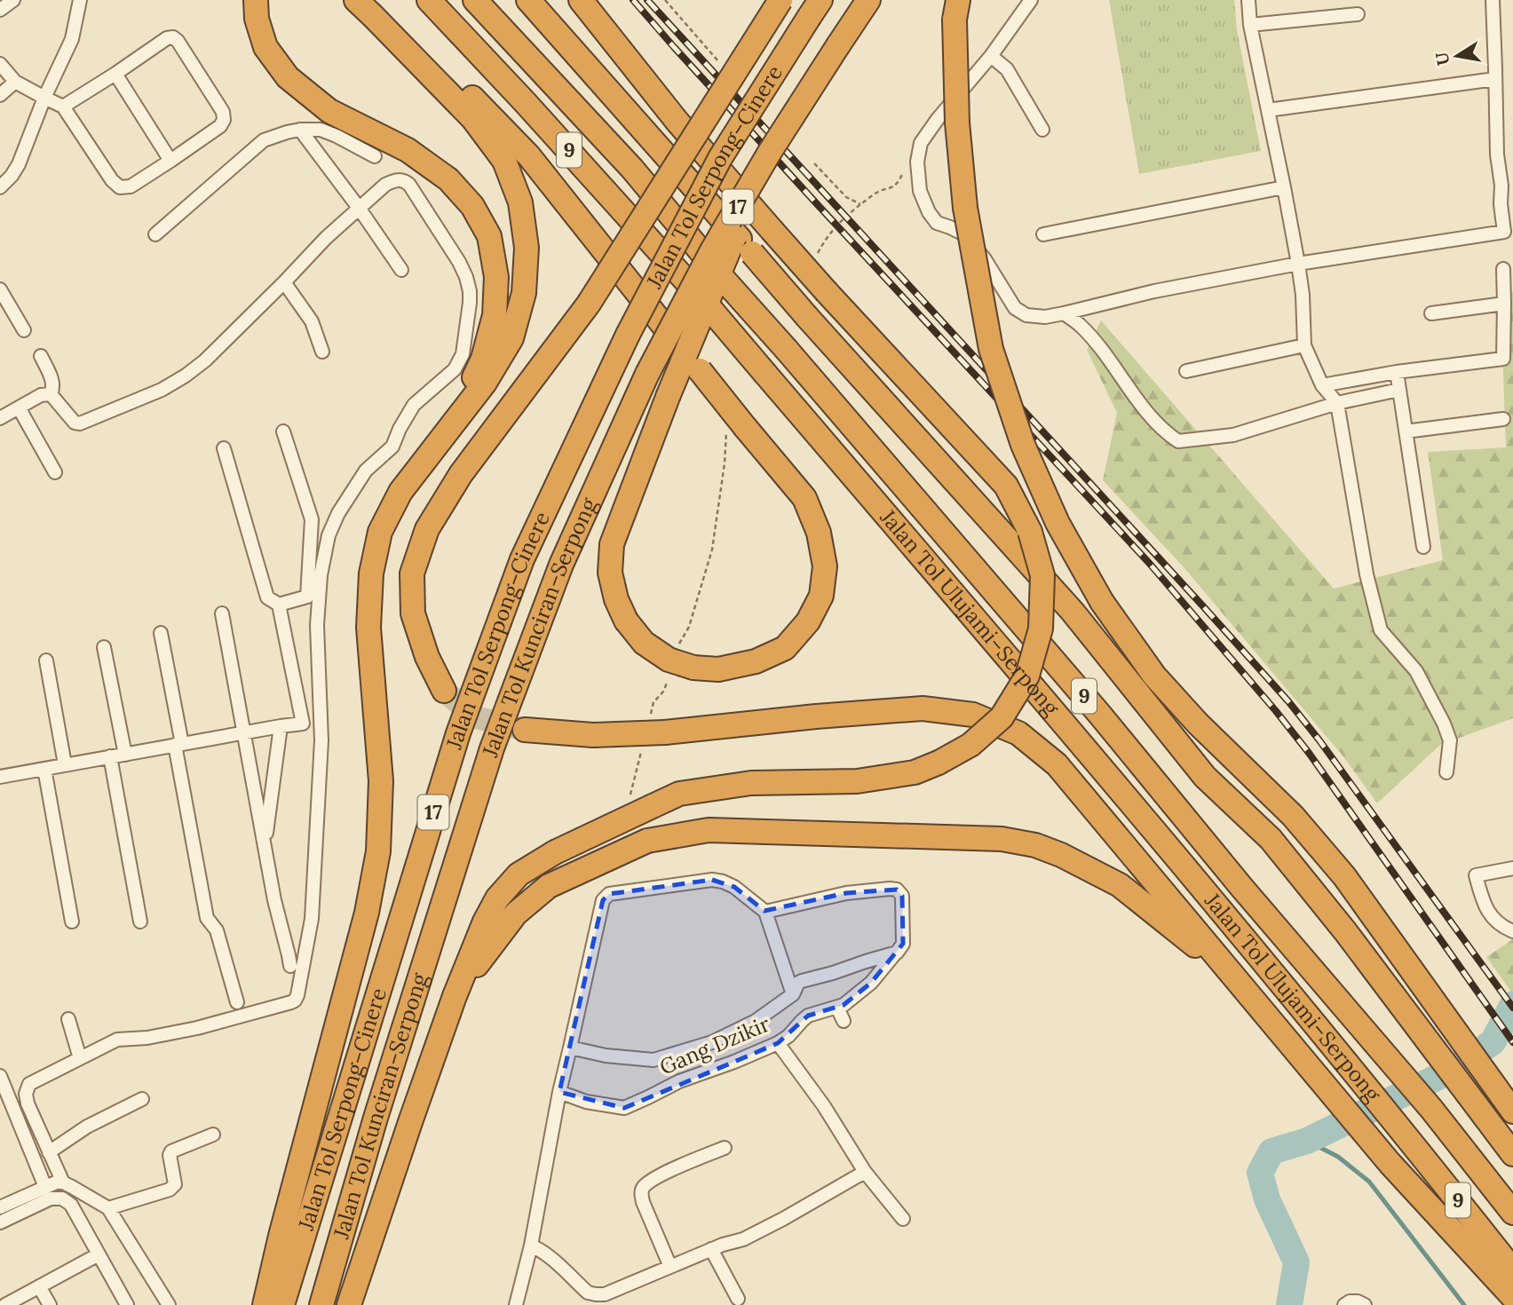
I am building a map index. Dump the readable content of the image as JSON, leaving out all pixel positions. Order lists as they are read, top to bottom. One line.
{"streets":{"highway":["9","Jalan Tol Serpong–Cinere","17","Jalan Tol Ulujami–Serpong","Jalan Tol Kunciran–Serpong"],"street":["Gang Dzikir"]},"north":"left"}
